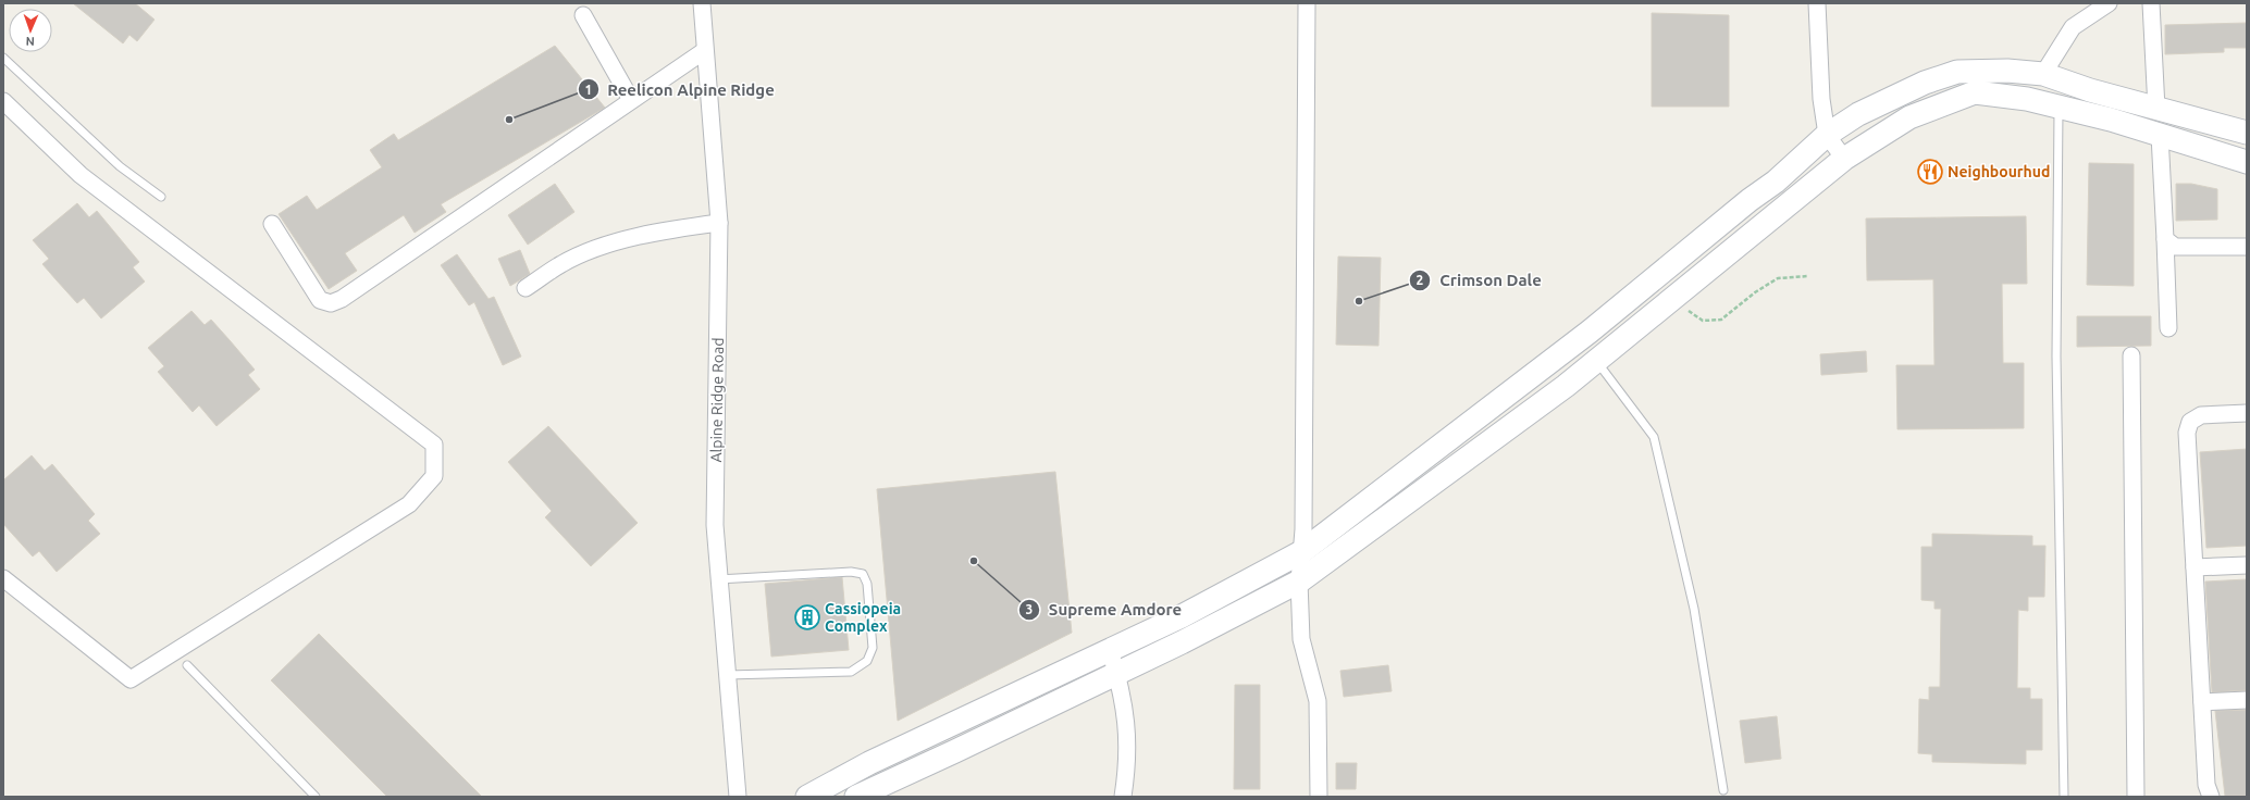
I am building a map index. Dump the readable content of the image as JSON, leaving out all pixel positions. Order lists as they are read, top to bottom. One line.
{"streets":{"street":["Alpine Ridge Road"]},"places":{"other":["Reelicon Alpine Ridge","Crimson Dale","Supreme Amdore"],"restaurant":["Neighbourhud"],"building":["Cassiopeia Complex"]},"north":"bottom"}
